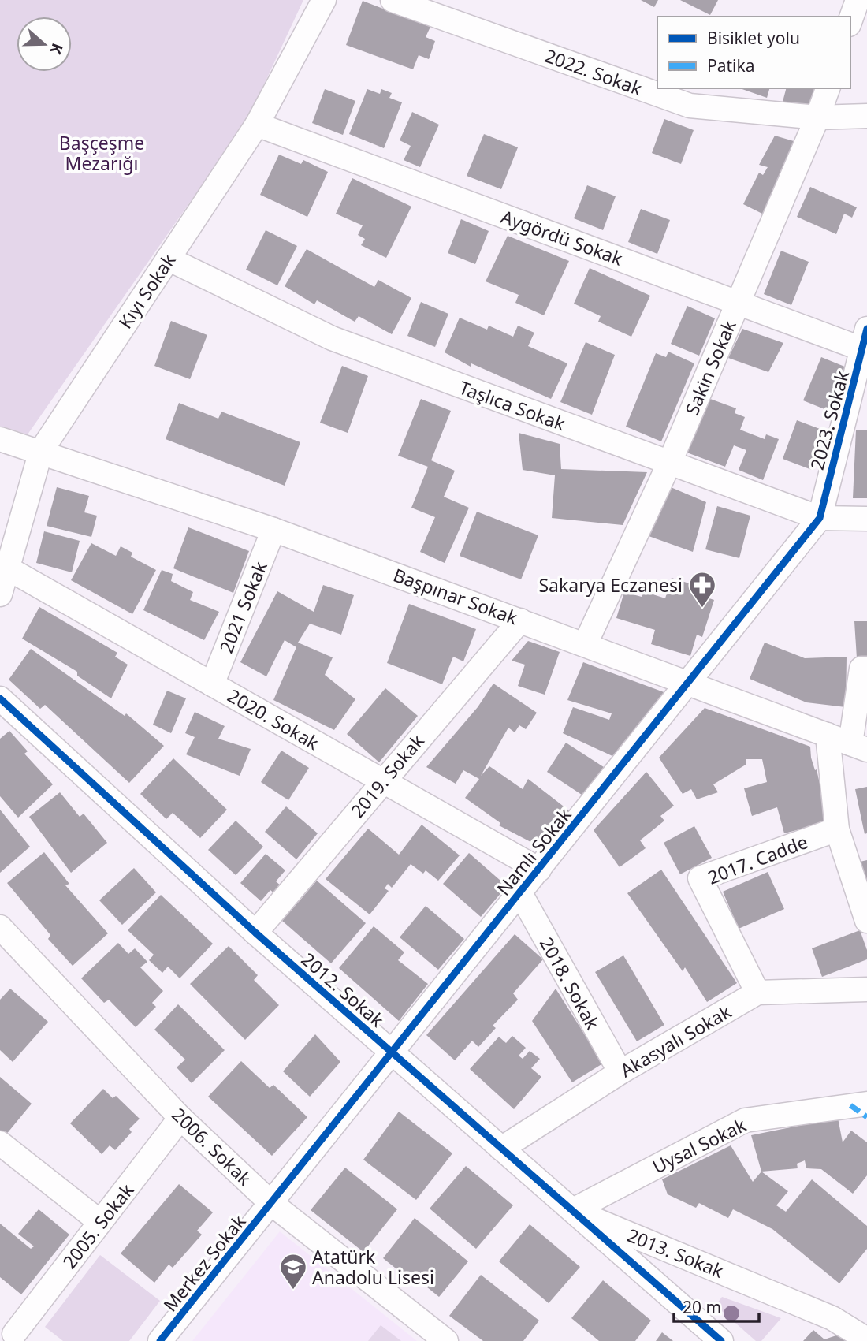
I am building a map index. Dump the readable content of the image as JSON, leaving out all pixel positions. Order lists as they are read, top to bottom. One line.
{"streets":{"street":["2022. Sokak","Aygördü Sokak","Kıyı Sokak","Sakin Sokak","Taşlıca Sokak","2023. Sokak","Başpınar Sokak","2021 Sokak","2020. Sokak","2019. Sokak","Namlı Sokak","2017. Cadde","2018. Sokak","2012. Sokak","Akasyalı Sokak","Uysal Sokak","2006. Sokak","2005. Sokak","2013. Sokak","Merkez Sokak"]},"crossings":[["2022. Sokak","Sakin Sokak"],["Aygördü Sokak","Kıyı Sokak"],["Aygördü Sokak","Sakin Sokak"],["Aygördü Sokak","2023. Sokak"],["Kıyı Sokak","Taşlıca Sokak"],["Kıyı Sokak","Başpınar Sokak"],["Kıyı Sokak","2020. Sokak"],["Sakin Sokak","Taşlıca Sokak"],["Sakin Sokak","Başpınar Sokak"],["Taşlıca Sokak","2023. Sokak"],["Taşlıca Sokak","Namlı Sokak"],["2023. Sokak","Namlı Sokak"],["Başpınar Sokak","2021 Sokak"],["Başpınar Sokak","2019. Sokak"],["Başpınar Sokak","Namlı Sokak"],["2021 Sokak","2020. Sokak"],["2020. Sokak","2019. Sokak"],["2020. Sokak","Namlı Sokak"],["2019. Sokak","2012. Sokak"],["Namlı Sokak","2018. Sokak"],["Namlı Sokak","2012. Sokak"],["Namlı Sokak","2006. Sokak"],["Namlı Sokak","Merkez Sokak"],["2017. Cadde","Akasyalı Sokak"],["2018. Sokak","Akasyalı Sokak"],["2012. Sokak","Akasyalı Sokak"],["Uysal Sokak","2013. Sokak"],["2006. Sokak","2005. Sokak"],["2006. Sokak","Merkez Sokak"]],"parks":["Başçeşme Mezarığı"],"places":{"pharmacy":["Sakarya Eczanesi"],"school or university":["Atatürk Anadolu Lisesi"]},"legend":["Bisiklet yolu","Patika"],"scale_bar":"20 m","north":"right"}
